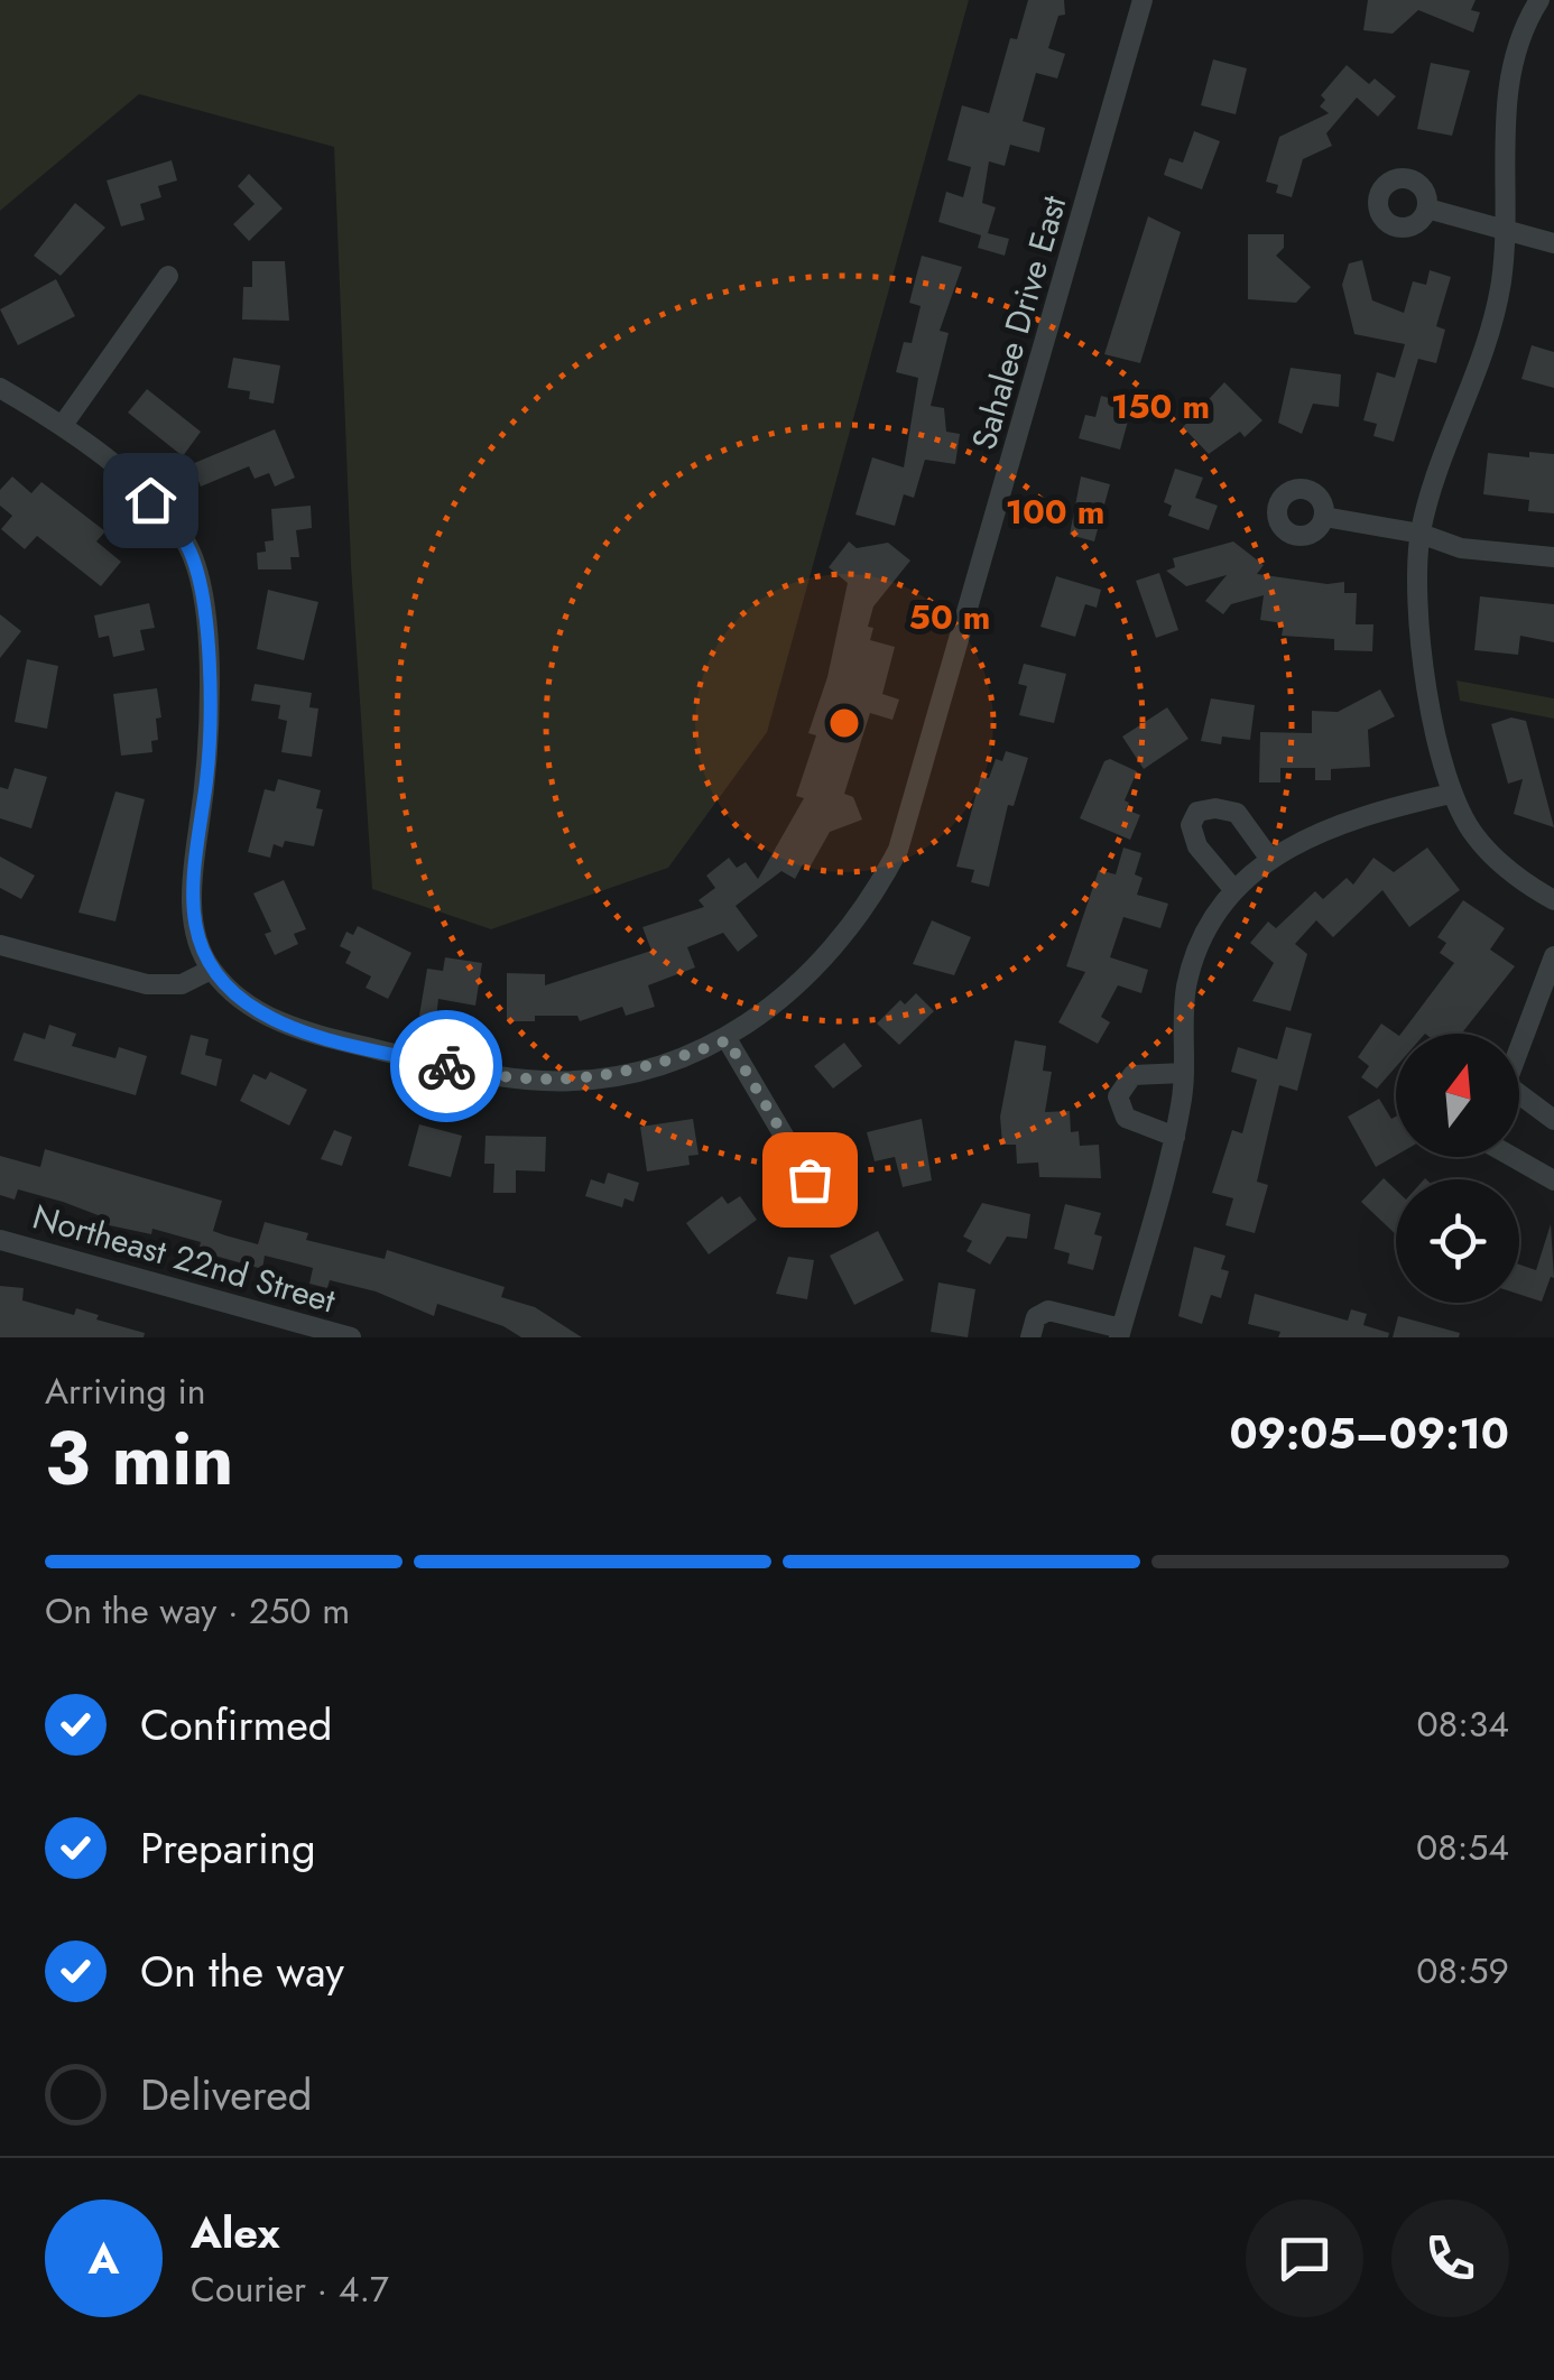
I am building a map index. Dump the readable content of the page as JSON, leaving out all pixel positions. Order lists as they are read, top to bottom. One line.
{"streets":{"street":["Sahalee Drive East","Northeast 22nd Street"]},"north":"top","page":{"heading":["3 min","Arriving in","09:05–09:10"],"panel":["Alex","Courier · 4.7"],"bar":"On the way · 250 m","list":[["Confirmed","08:34"],["Preparing","08:54"],["On the way","08:59"],"Delivered"],"round":"A"},"rings":["150 m","100 m","50 m"]}
